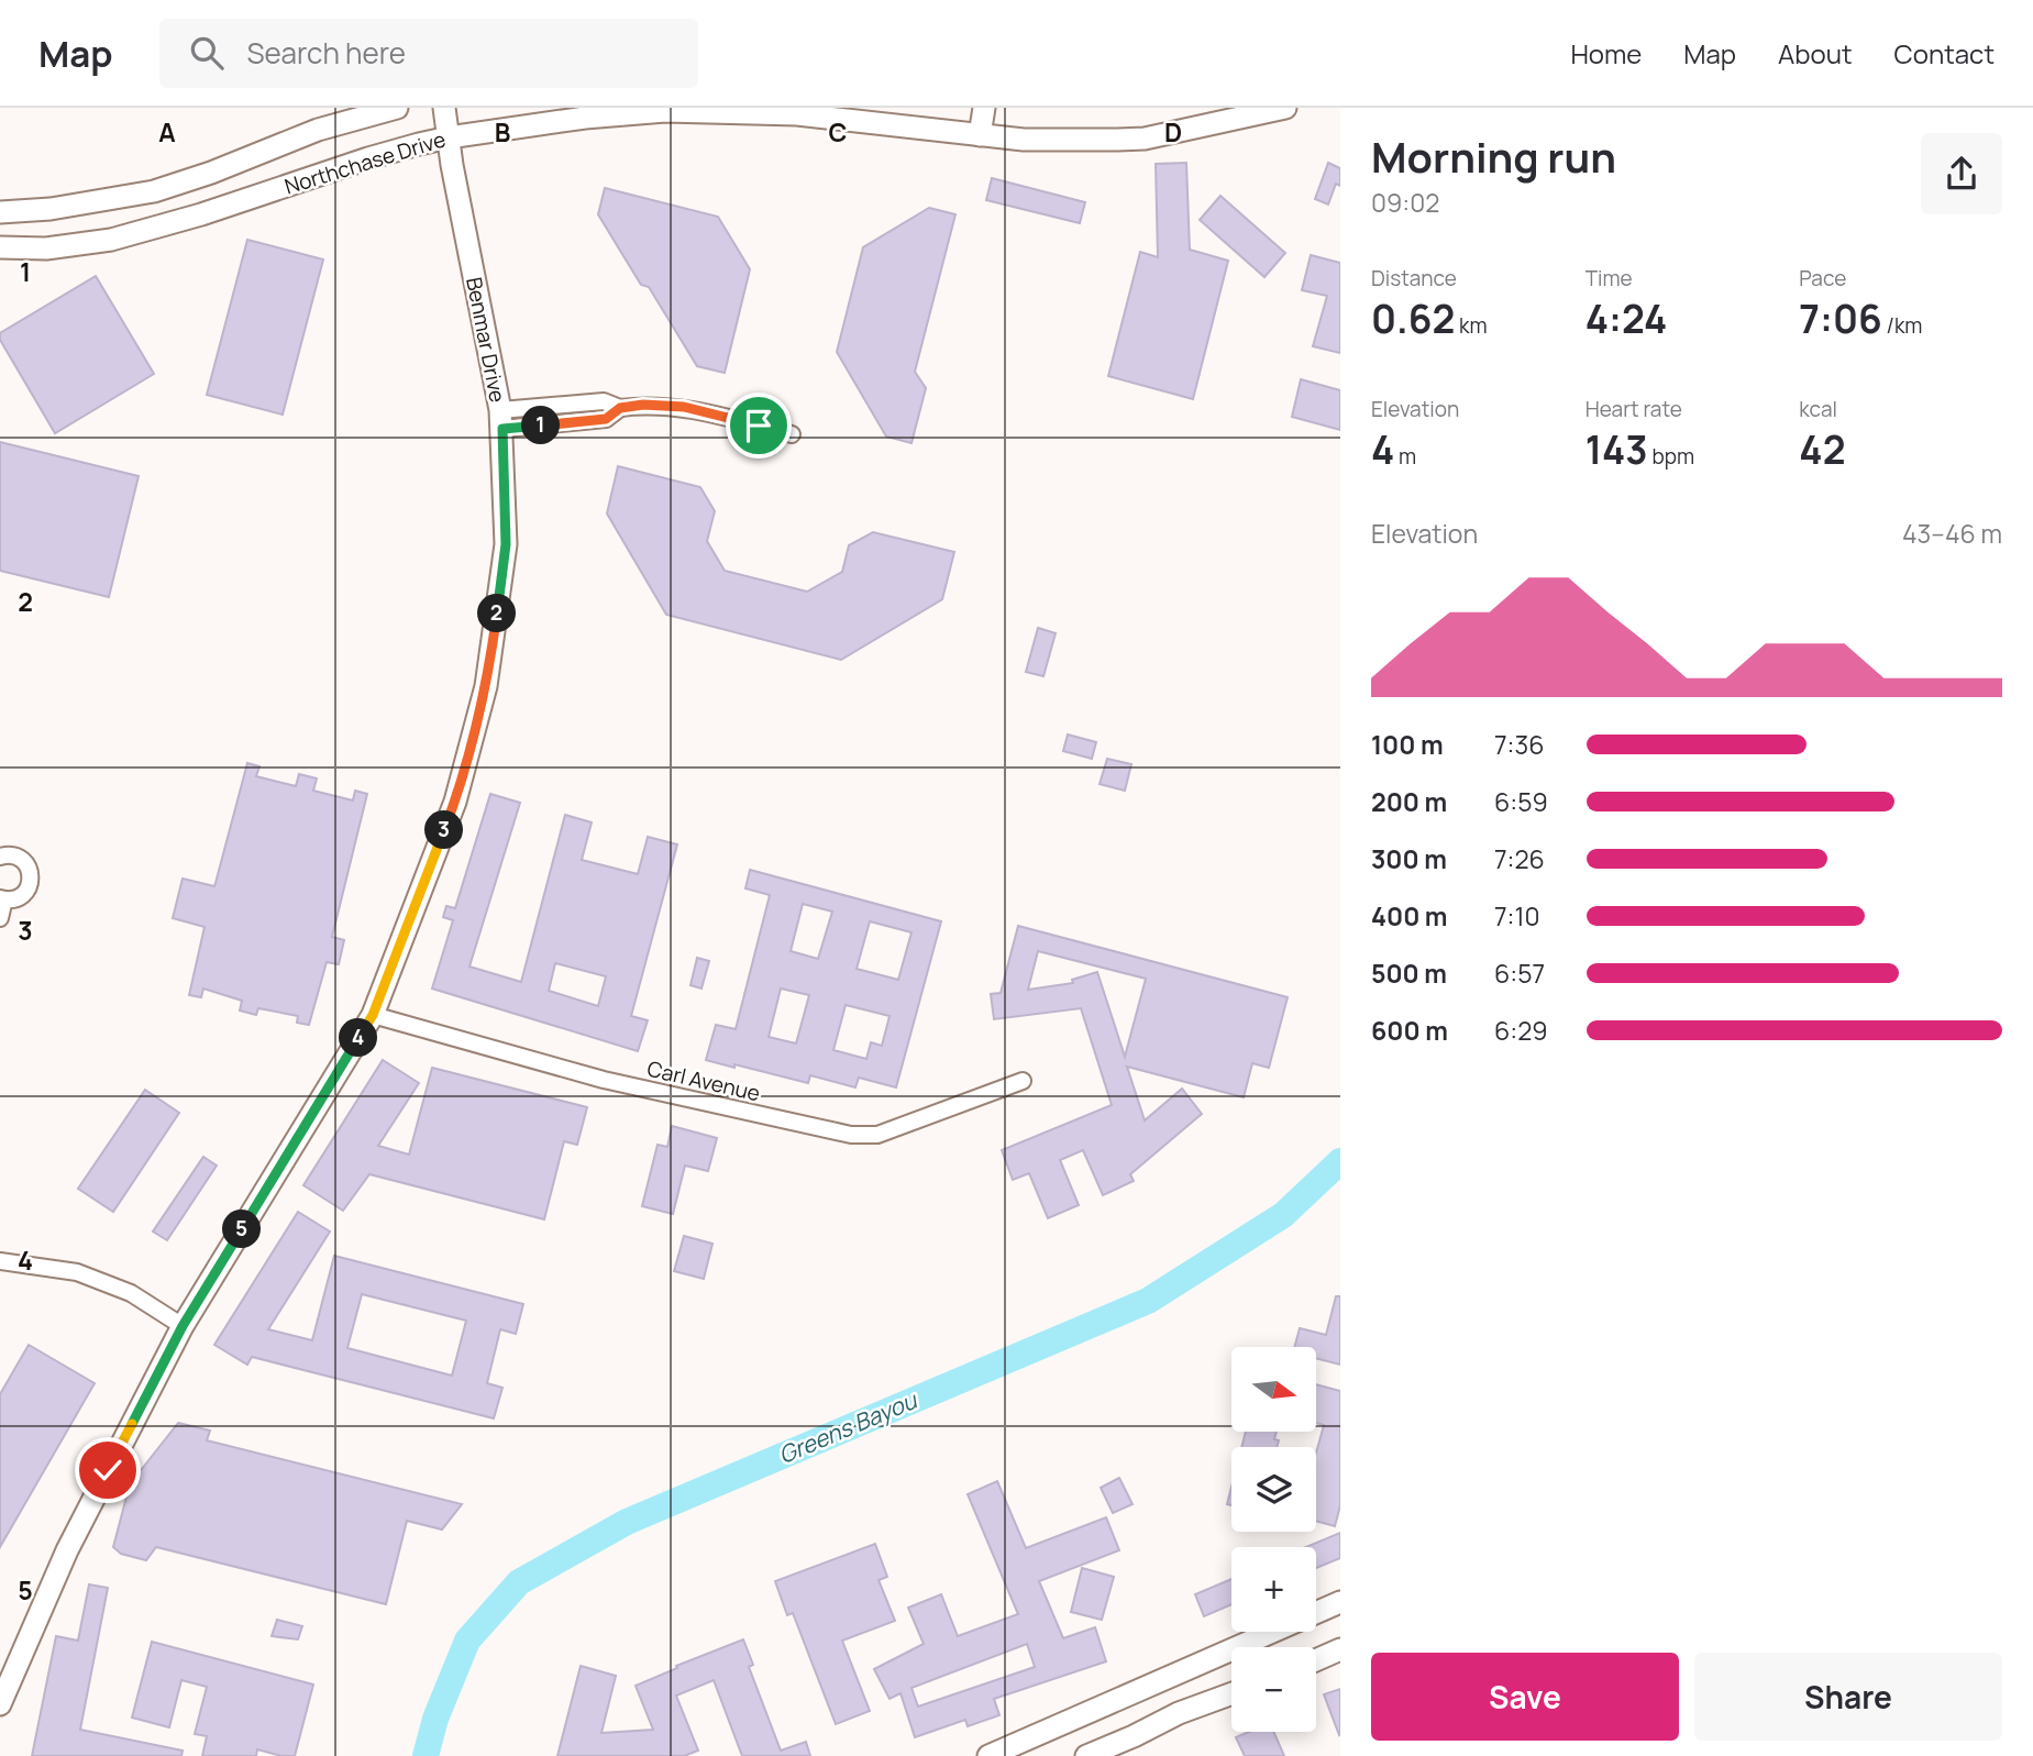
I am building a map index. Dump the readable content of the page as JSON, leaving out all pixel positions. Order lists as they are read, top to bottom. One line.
{"streets":{"street":["Northchase Drive","Benmar Drive","Carl Avenue"]},"crossings":[["Northchase Drive","Benmar Drive"],["Benmar Drive","Carl Avenue"]],"water":["Greens Bayou"],"north":"right","page":{"header":"Map","search":"Search here","nav":["Home","Map","About","Contact"],"heading":["Morning run","09:02"],"stats":[["Distance","0.62 km"],["Time","4:24"],["Pace","7:06 /km"],["Elevation","4 m"],["Heart rate","143 bpm"],["kcal","42"]],"pins":["1","2","3","4","5"],"chart":["Elevation","43–46 m"],"list":[{"name":"100 m","note":"7:36"},{"name":"200 m","note":"6:59"},{"name":"300 m","note":"7:26"},{"name":"400 m","note":"7:10"},{"name":"500 m","note":"6:57"},{"name":"600 m","note":"6:29"}],"map_buttons":["+","−"],"buttons":["Save","Share"]},"grid":{"columns":["A","B","C","D"],"rows":["1","2","3","4","5"]}}
